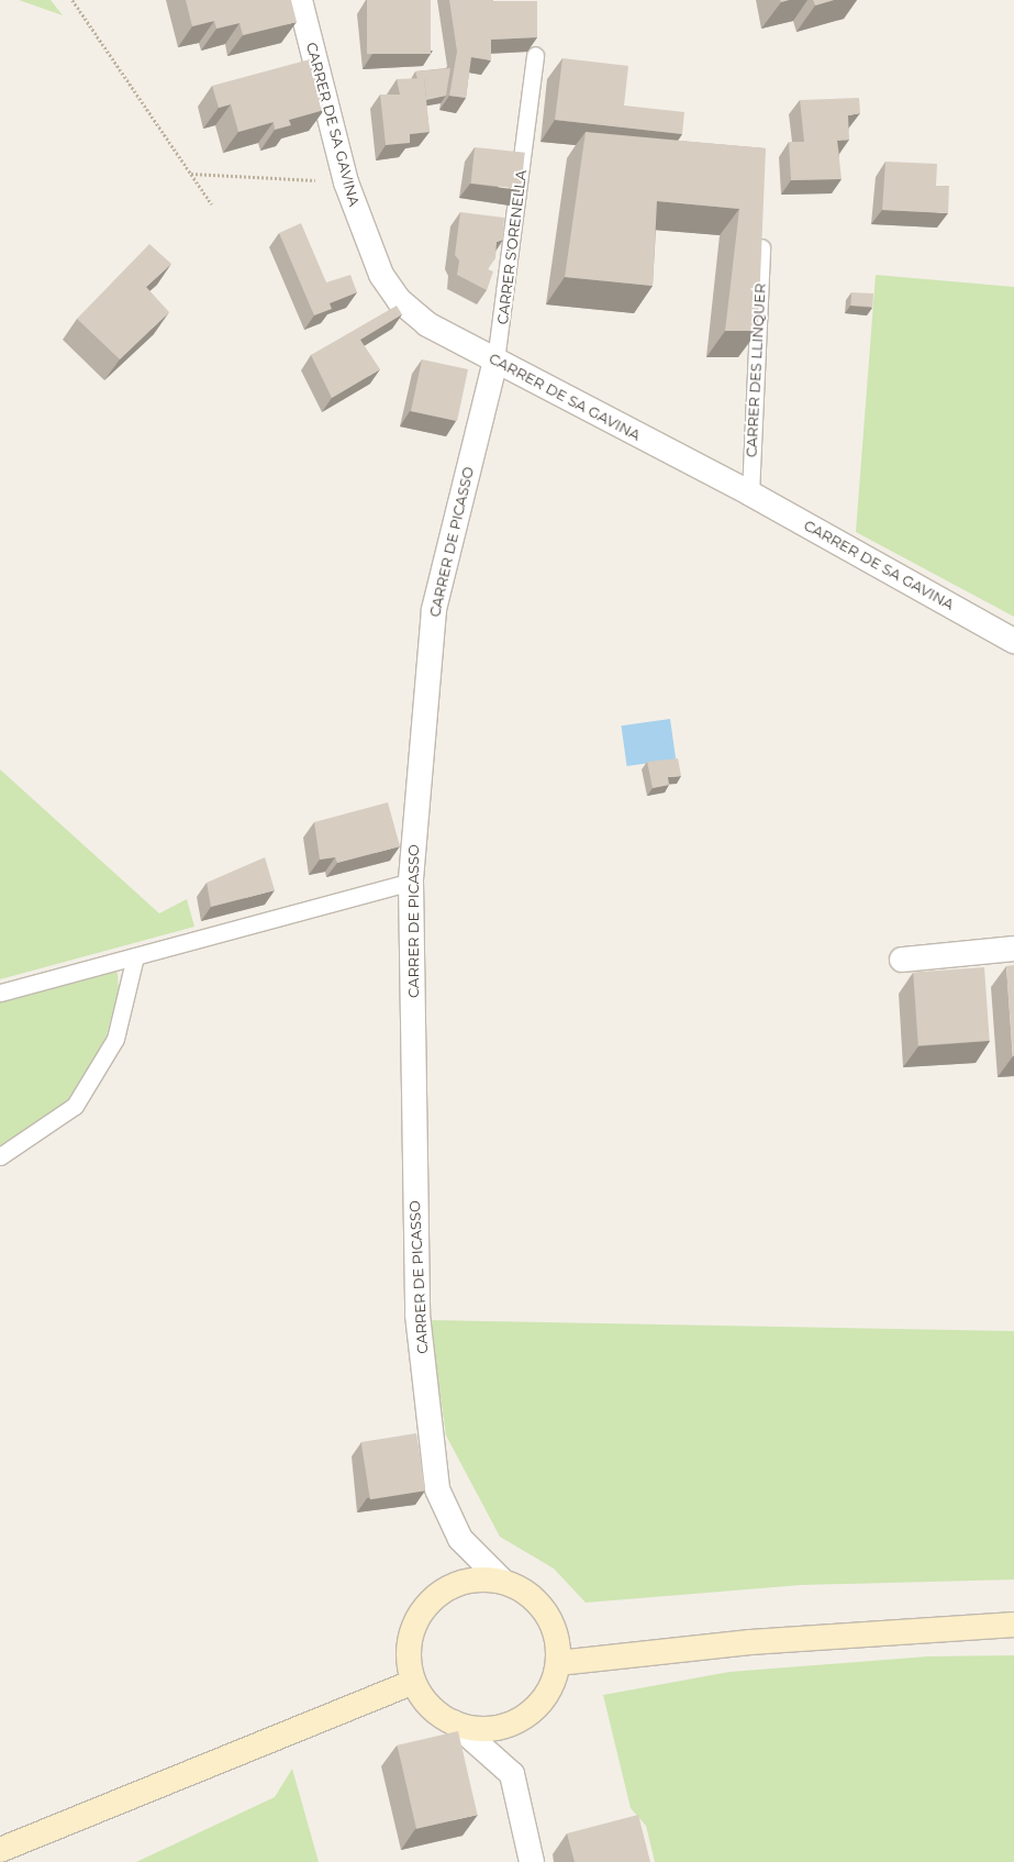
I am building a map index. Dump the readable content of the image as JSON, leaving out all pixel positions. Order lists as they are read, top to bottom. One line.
{"streets":{"street":["CARRER DE SA GAVINA","CARRER DE PICASSO"],"lane":["CARRER S'ORENELLA","CARRER DES LLINQUER"]},"crossings":[["CARRER DE SA GAVINA","CARRER S'ORENELLA"],["CARRER DE SA GAVINA","CARRER DES LLINQUER"],["CARRER DE SA GAVINA","CARRER DE PICASSO"],["CARRER S'ORENELLA","CARRER DE PICASSO"]]}
